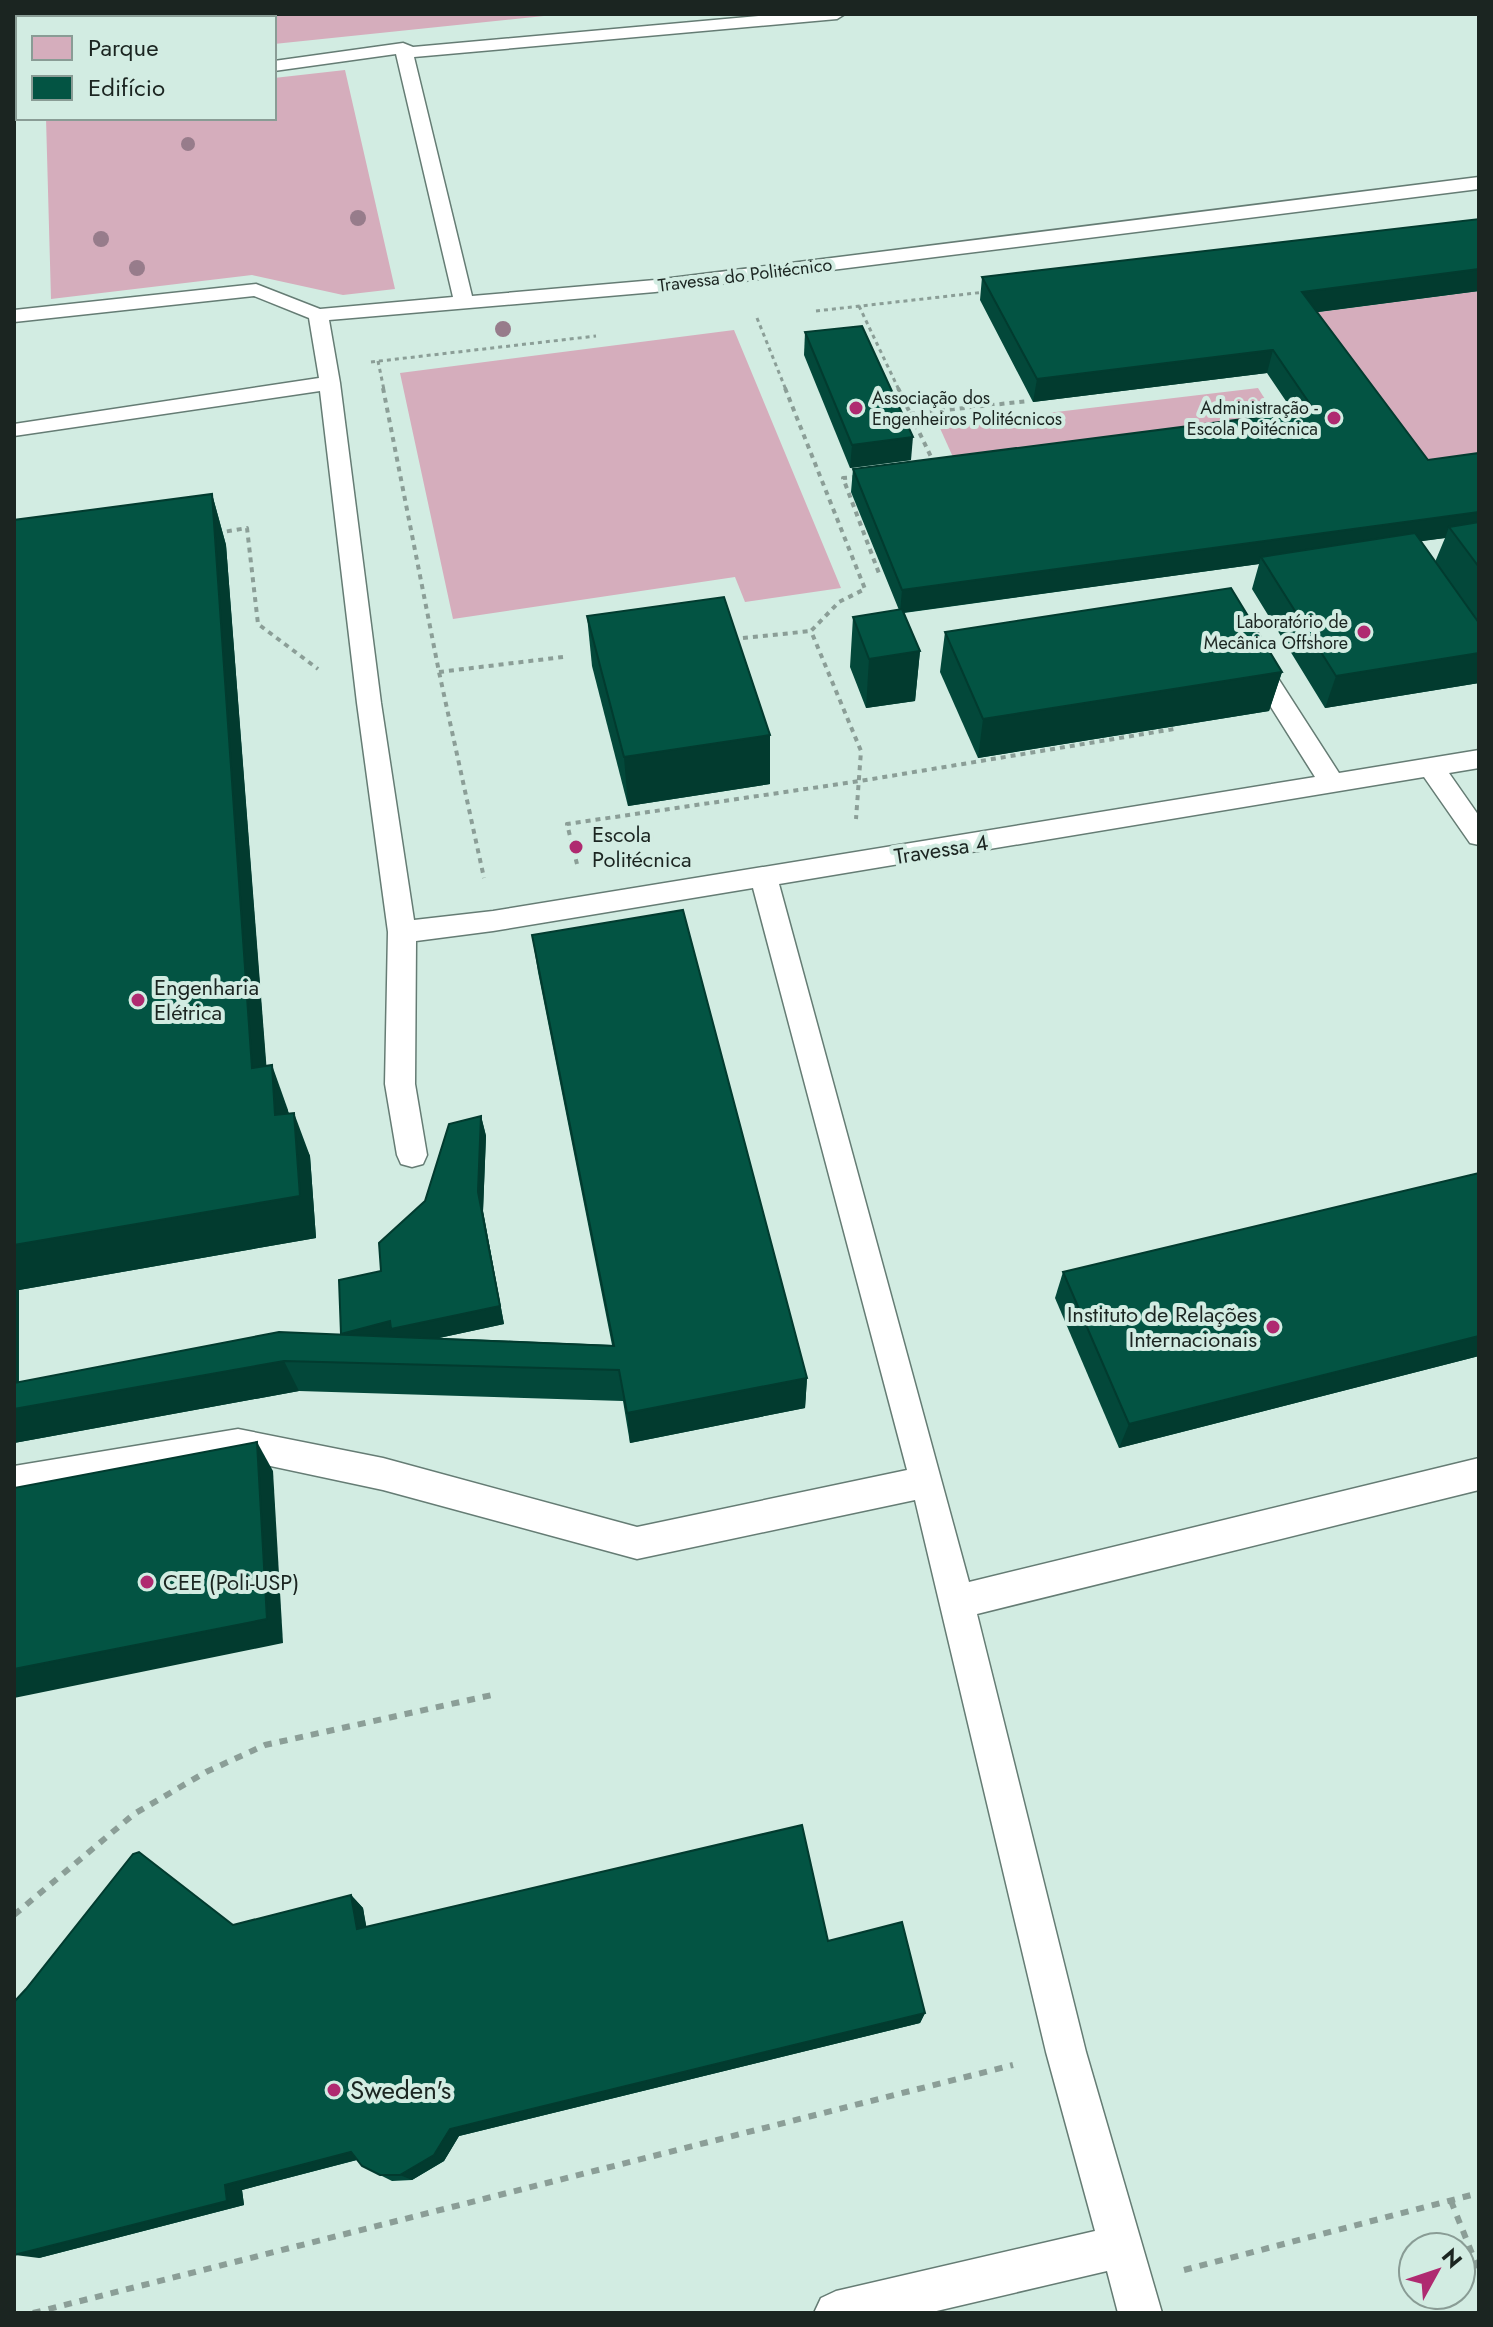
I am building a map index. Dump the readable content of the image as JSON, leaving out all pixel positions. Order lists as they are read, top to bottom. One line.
{"streets":{"lane":["Travessa do Politécnico","Travessa 4"]},"places":["Associação dos Engenheiros Politécnicos","Administração - Escola Poitécnica","Laboratório de Mecânica Offshore","Escola Politécnica","Engenharia Elétrica","Instituto de Relações Internacionais","CEE (Poli-USP)","Sweden's"],"legend":["Parque","Edifício"],"north":"top right"}
